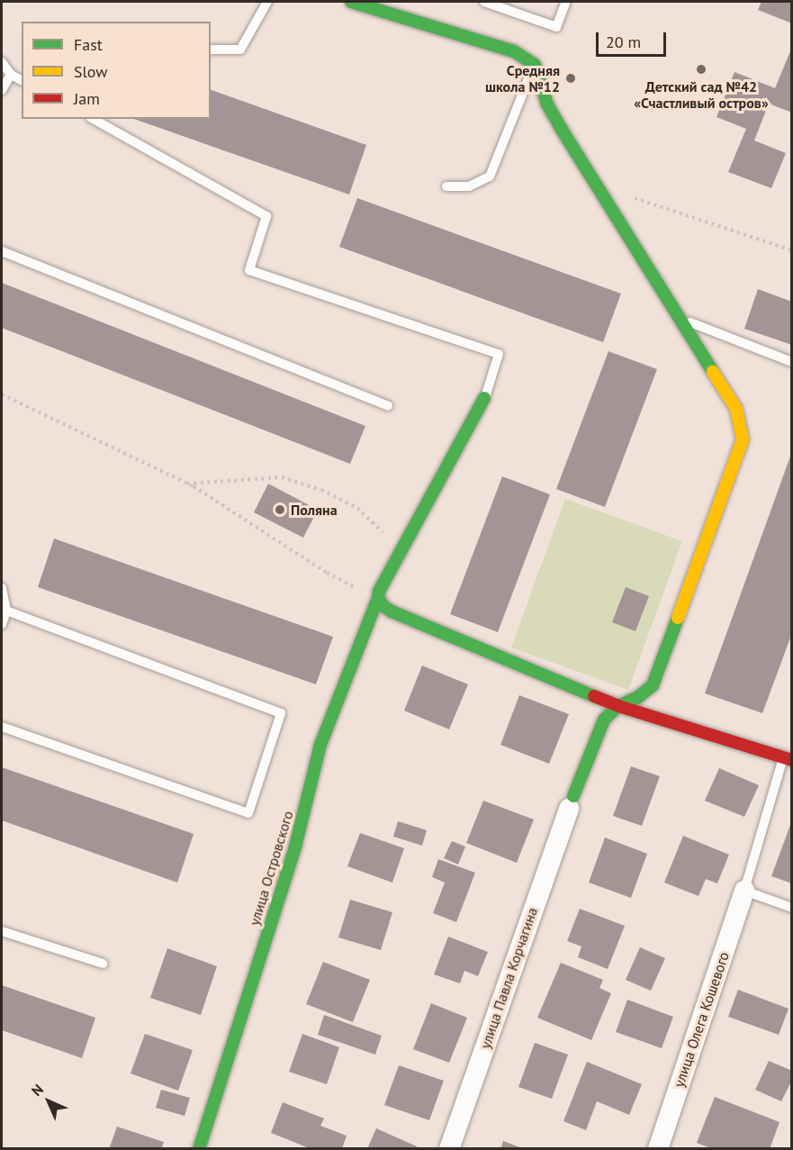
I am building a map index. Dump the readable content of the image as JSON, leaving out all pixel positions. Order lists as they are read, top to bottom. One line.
{"streets":{"street":["улица Островского","улица Павла Корчагина","улица Олега Кошевого"]},"places":["Детский сад №42 «Счастливый остров»","Средняя школа №12","Поляна"],"legend":["Fast","Slow","Jam"],"scale_bar":"20 m","north":"top left"}
